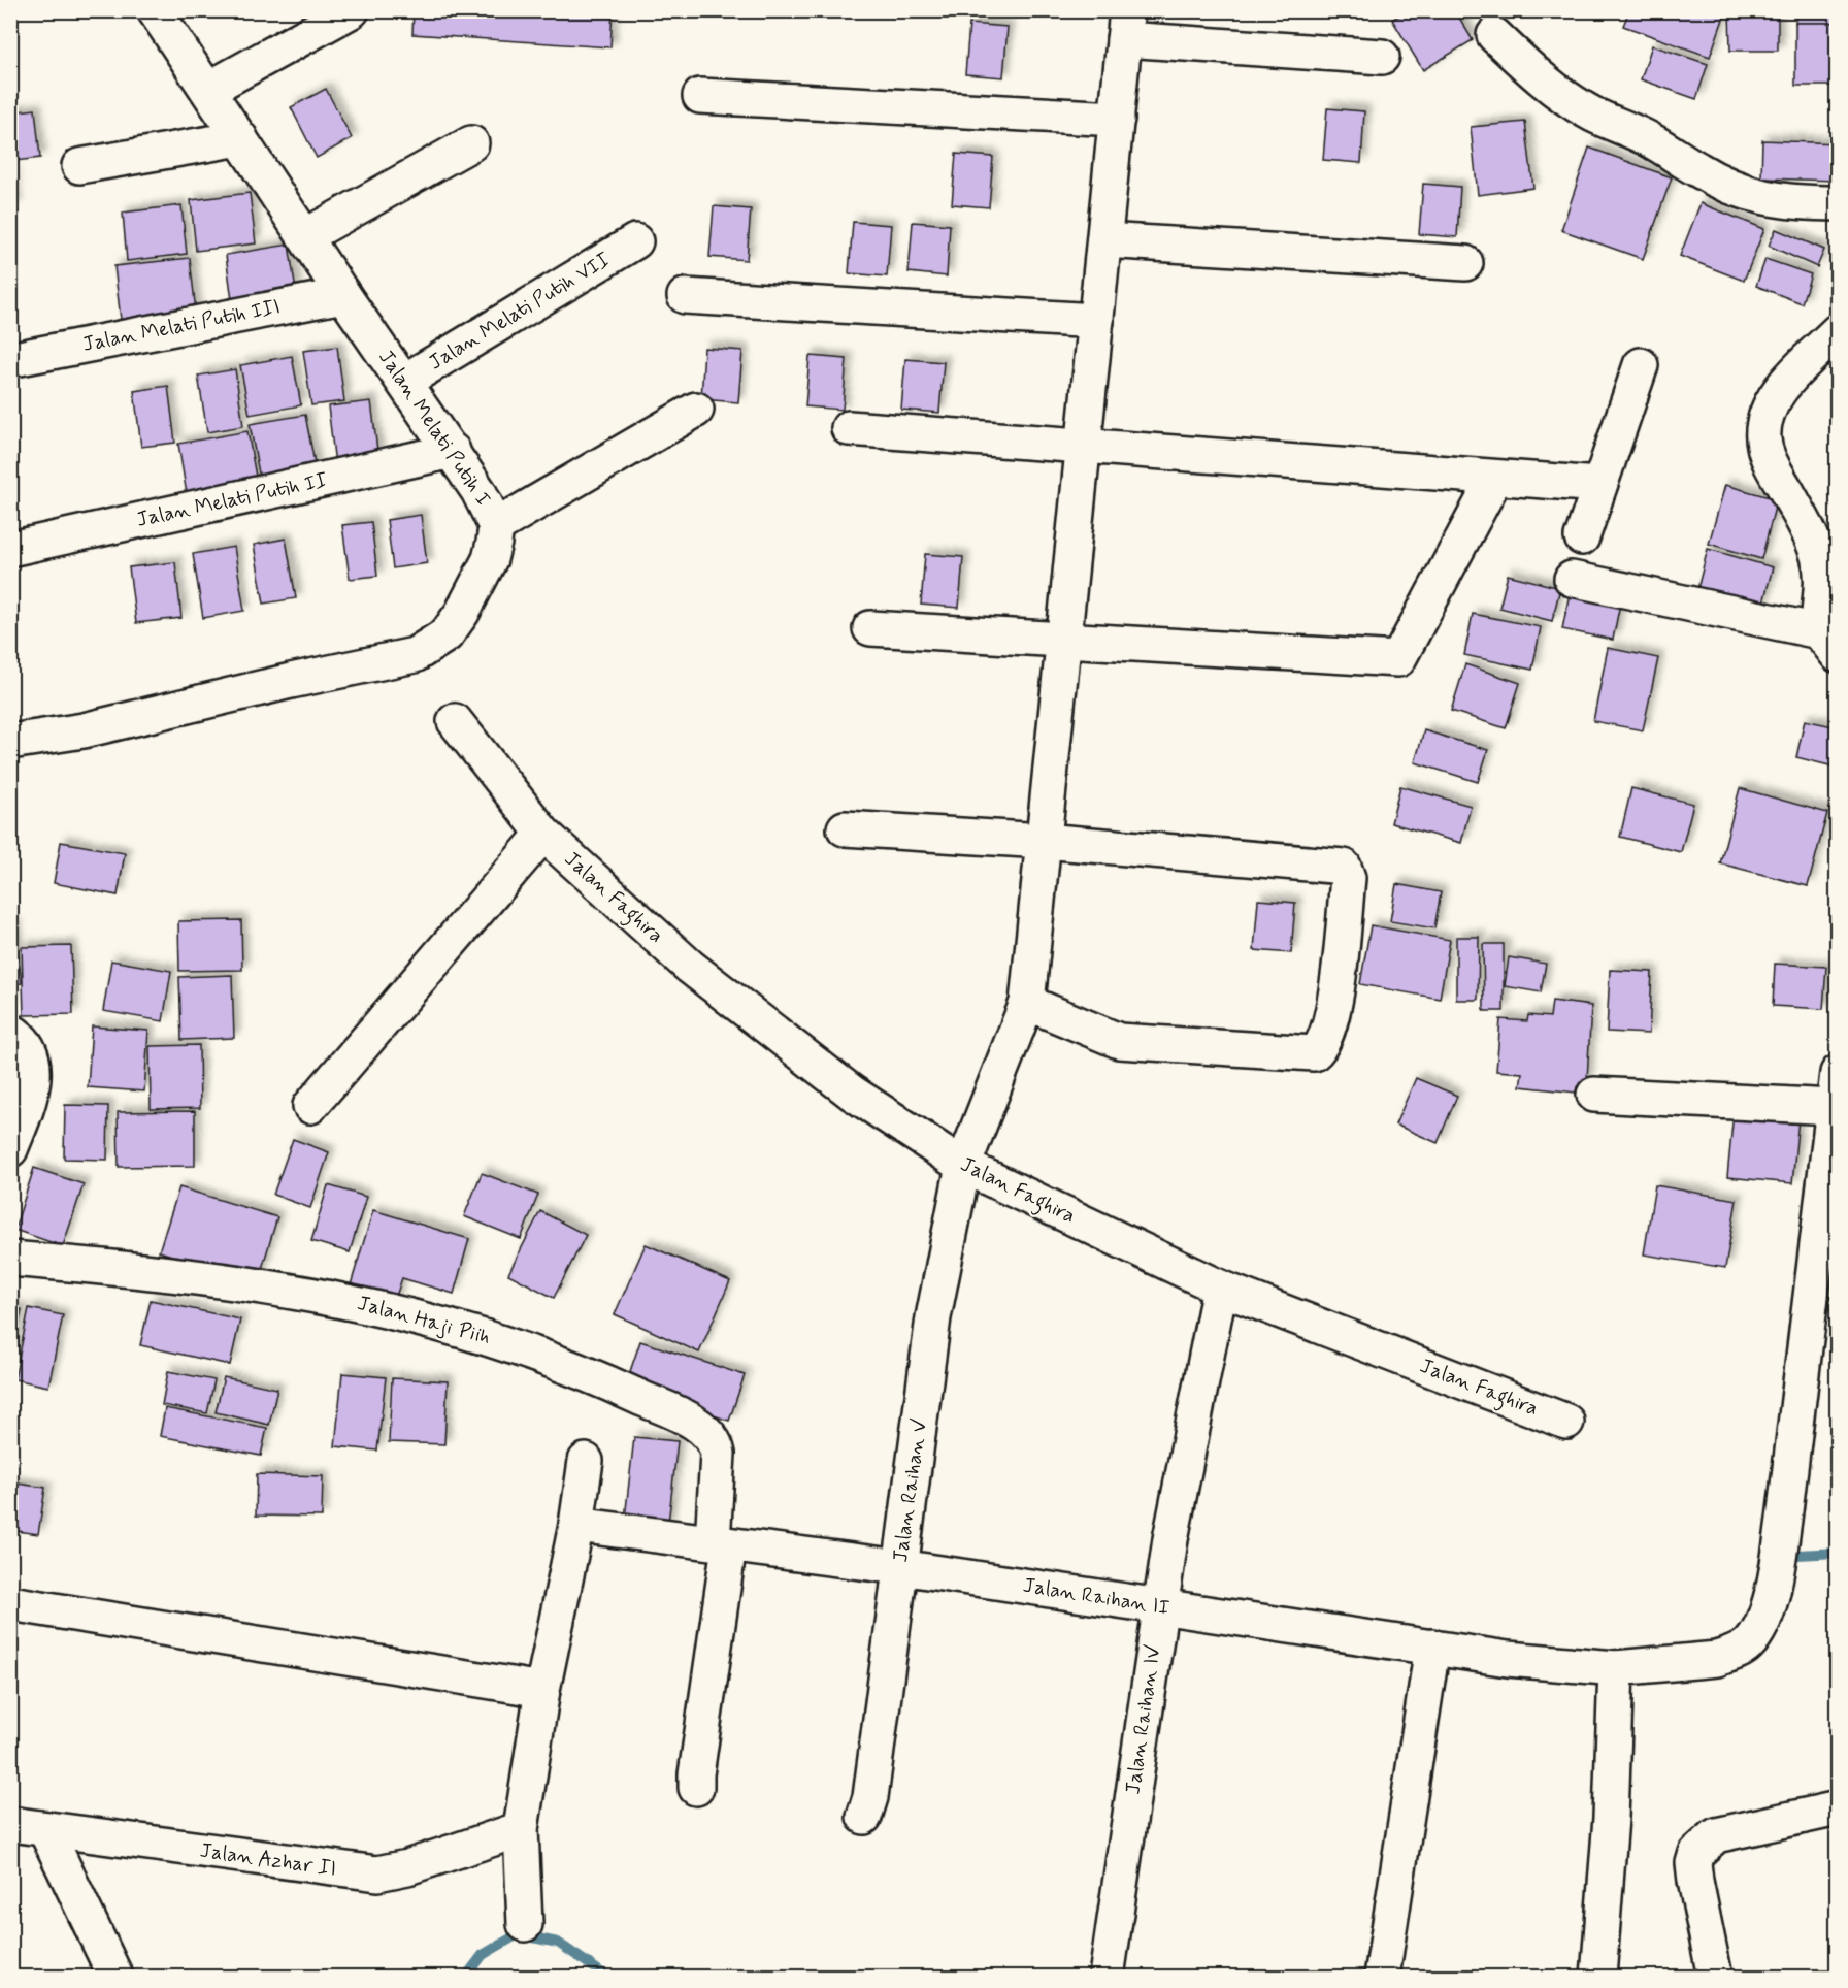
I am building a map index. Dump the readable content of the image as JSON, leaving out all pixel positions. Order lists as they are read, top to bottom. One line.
{"streets":{"street":["Jalan Melati Putih VII","Jalan Melati Putih III","Jalan Melati Putih I","Jalan Melati Putih II","Jalan Faghira","Jalan Haji Piih","Jalan Raihan V","Jalan Raihan II","Jalan Raihan IV","Jalan Azhar II"]},"crossings":[["Jalan Melati Putih VII","Jalan Melati Putih I"],["Jalan Melati Putih III","Jalan Melati Putih I"],["Jalan Melati Putih I","Jalan Melati Putih II"],["Jalan Faghira","Jalan Raihan V"],["Jalan Faghira","Jalan Raihan IV"],["Jalan Haji Piih","Jalan Raihan II"],["Jalan Raihan V","Jalan Raihan II"],["Jalan Raihan II","Jalan Raihan IV"]]}
